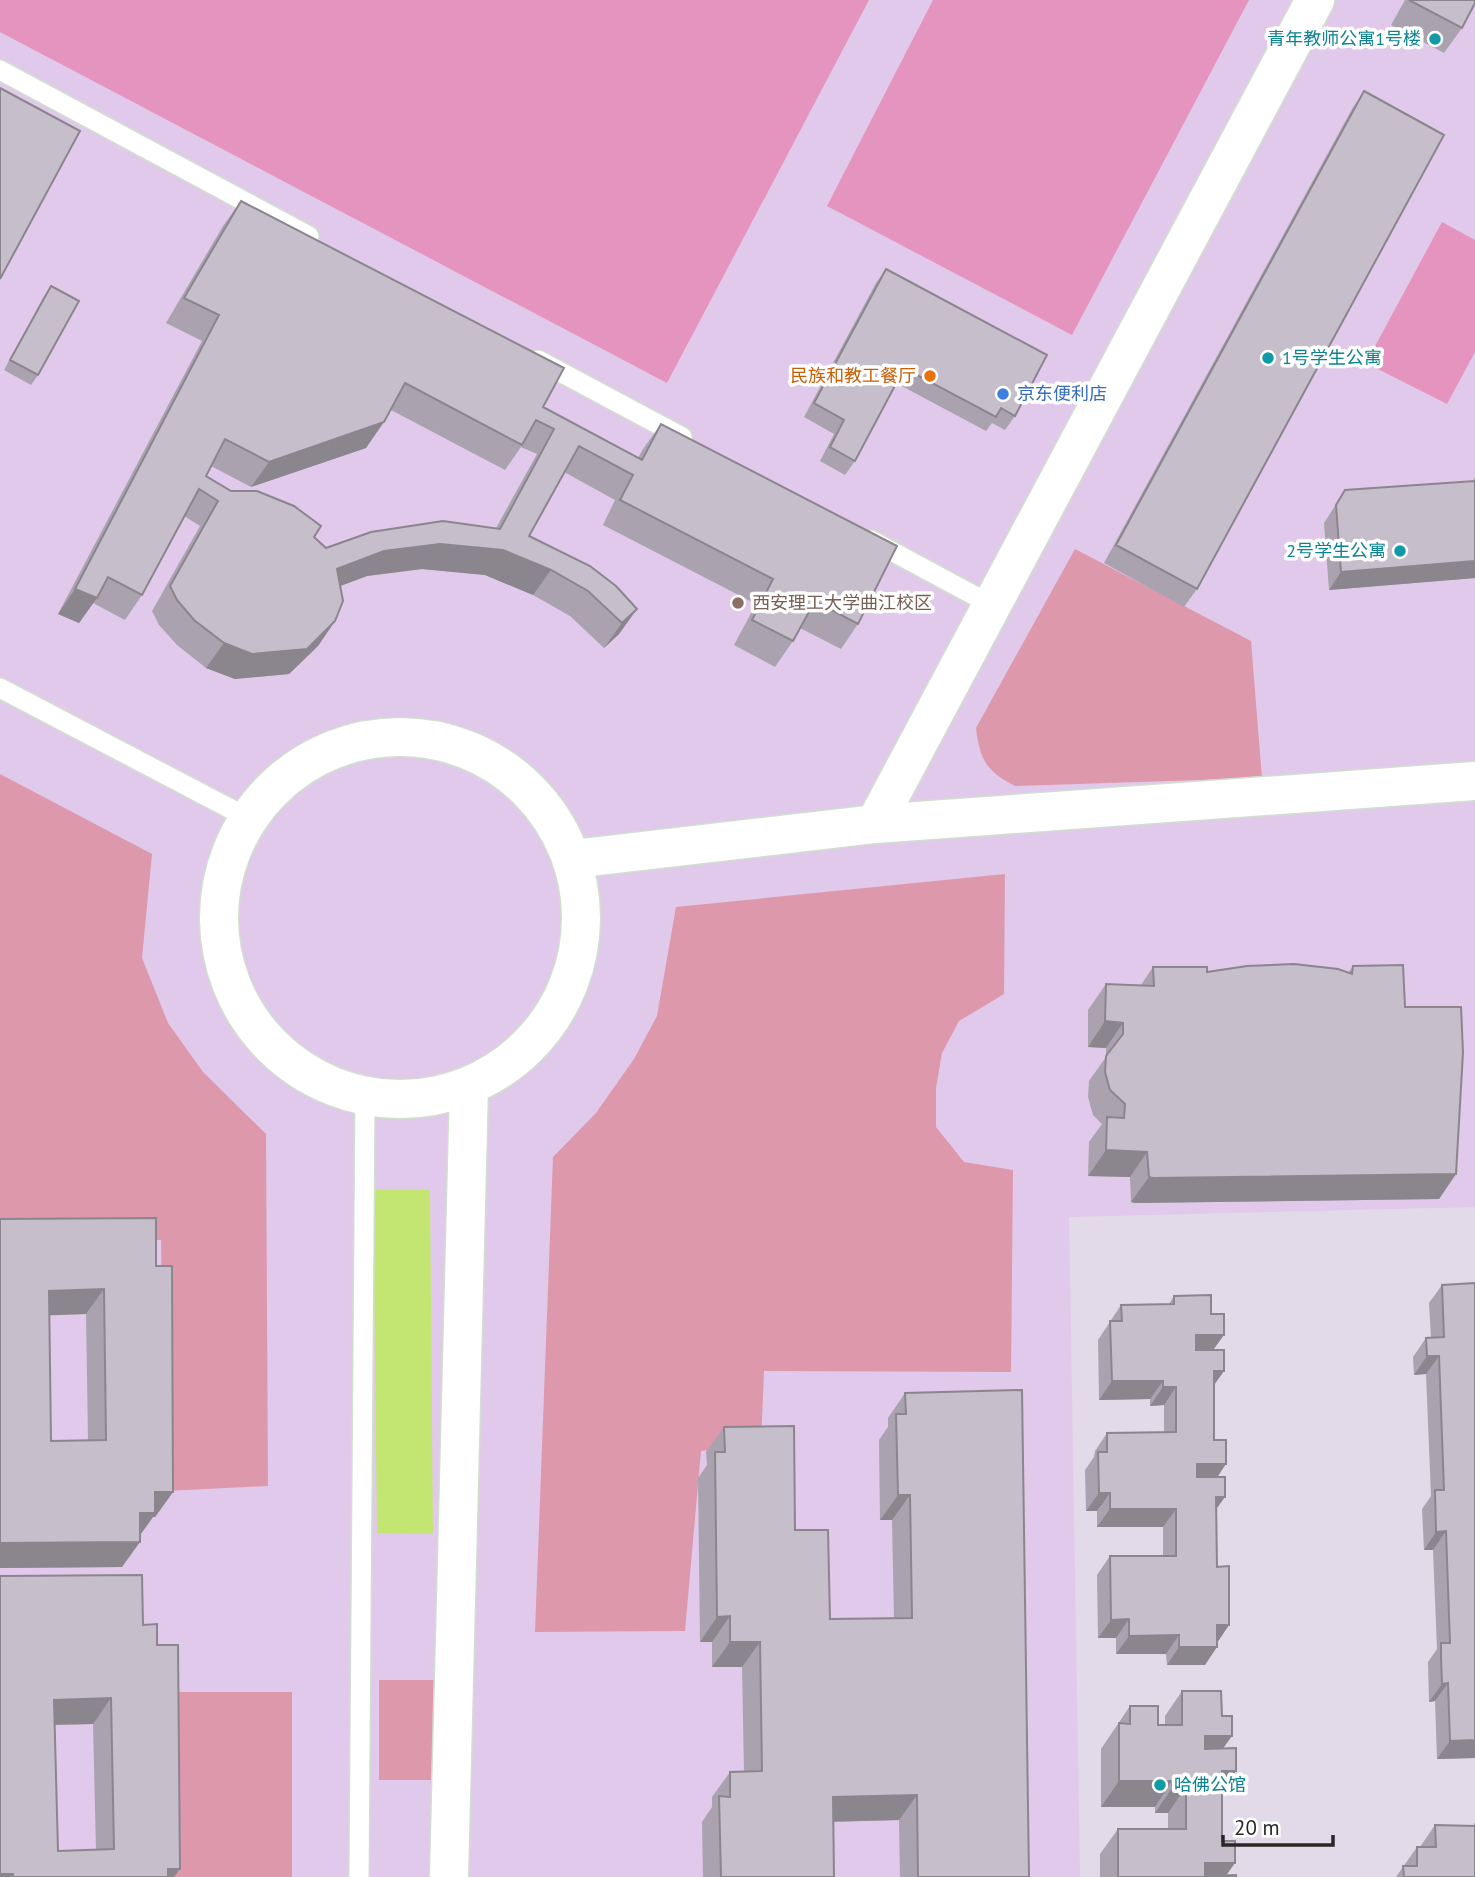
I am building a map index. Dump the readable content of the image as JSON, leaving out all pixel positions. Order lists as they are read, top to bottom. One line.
{"places":["青年教师公寓1号楼","1号学生公寓","民族和教工餐厅","京东便利店","2号学生公寓","西安理工大学曲江校区","哈佛公馆"],"scale_bar":"20 m"}
